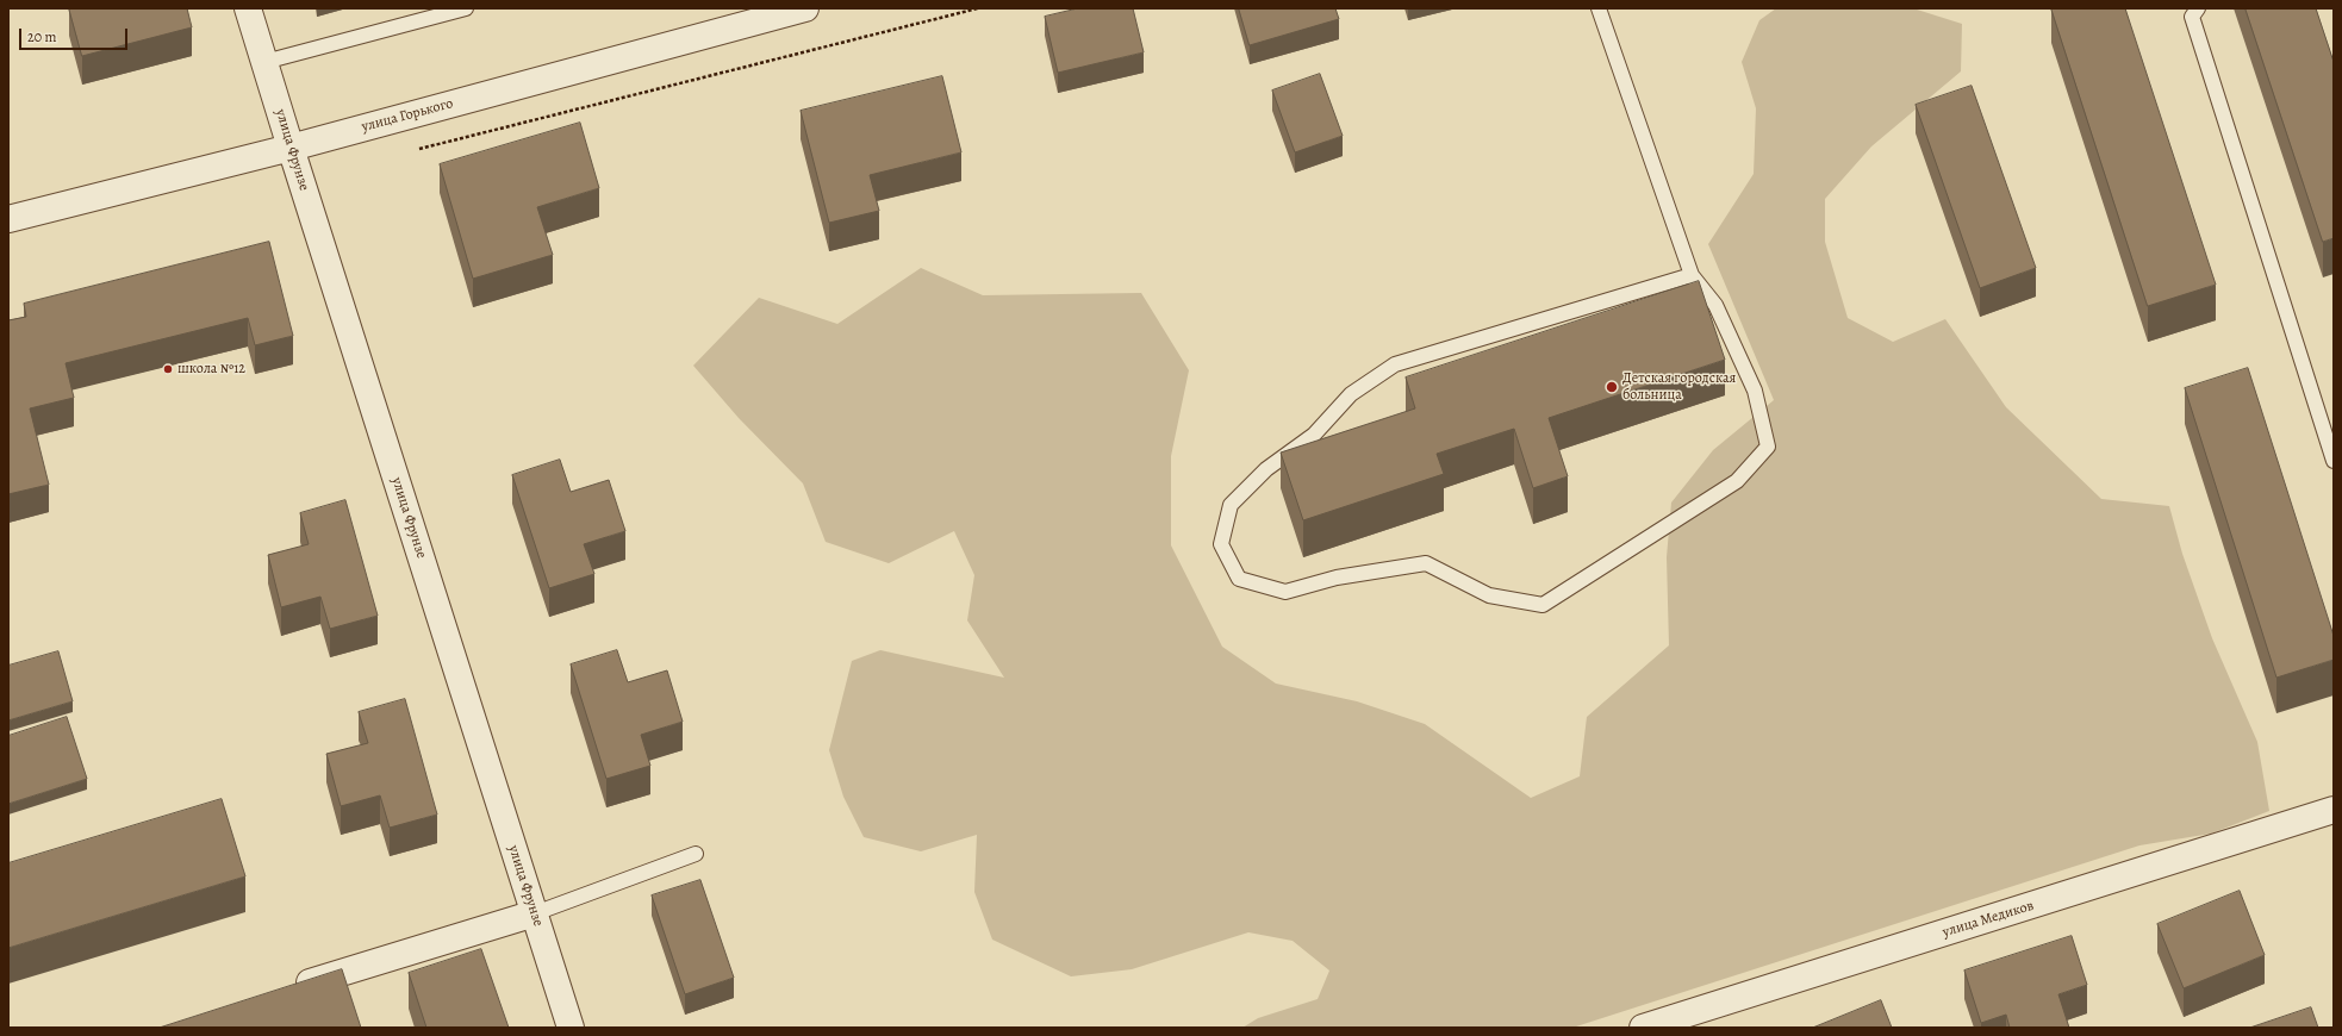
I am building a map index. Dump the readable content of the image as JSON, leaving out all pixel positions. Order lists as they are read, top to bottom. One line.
{"streets":{"street":["улица Горького","улица Фрунзе","улица Медиков"]},"crossings":[["улица Горького","улица Фрунзе"]],"places":["школа №12","Детская городская больница"],"scale_bar":"20 m"}
